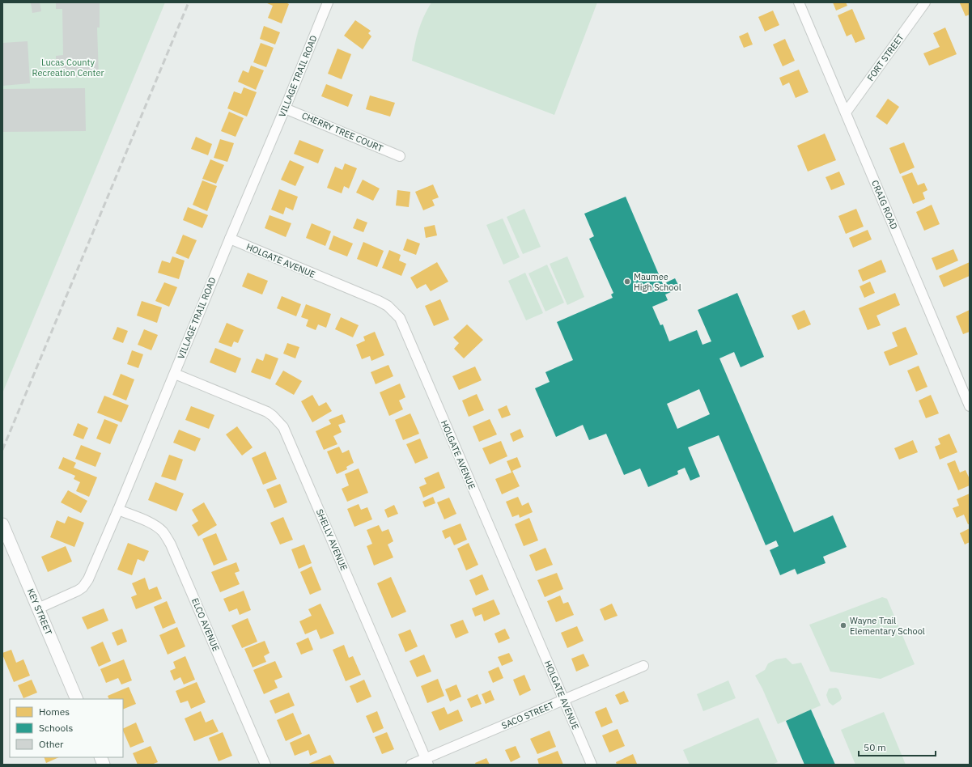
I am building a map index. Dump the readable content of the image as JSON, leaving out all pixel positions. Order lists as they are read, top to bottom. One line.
{"streets":{"street":["FORT STREET","VILLAGE TRAIL ROAD","CHERRY TREE COURT","CRAIG ROAD","HOLGATE AVENUE","SHELLY AVENUE","KEY STREET","ELCO AVENUE","SACO STREET"]},"crossings":[["FORT STREET","CRAIG ROAD"],["VILLAGE TRAIL ROAD","CHERRY TREE COURT"],["VILLAGE TRAIL ROAD","HOLGATE AVENUE"],["VILLAGE TRAIL ROAD","SHELLY AVENUE"],["VILLAGE TRAIL ROAD","KEY STREET"],["VILLAGE TRAIL ROAD","ELCO AVENUE"],["HOLGATE AVENUE","SACO STREET"],["SHELLY AVENUE","SACO STREET"]],"parks":["Lucas County Recreation Center"],"places":["Maumee High School","Wayne Trail Elementary School"],"legend":["Homes","Schools","Other"],"scale_bar":"50 m"}
